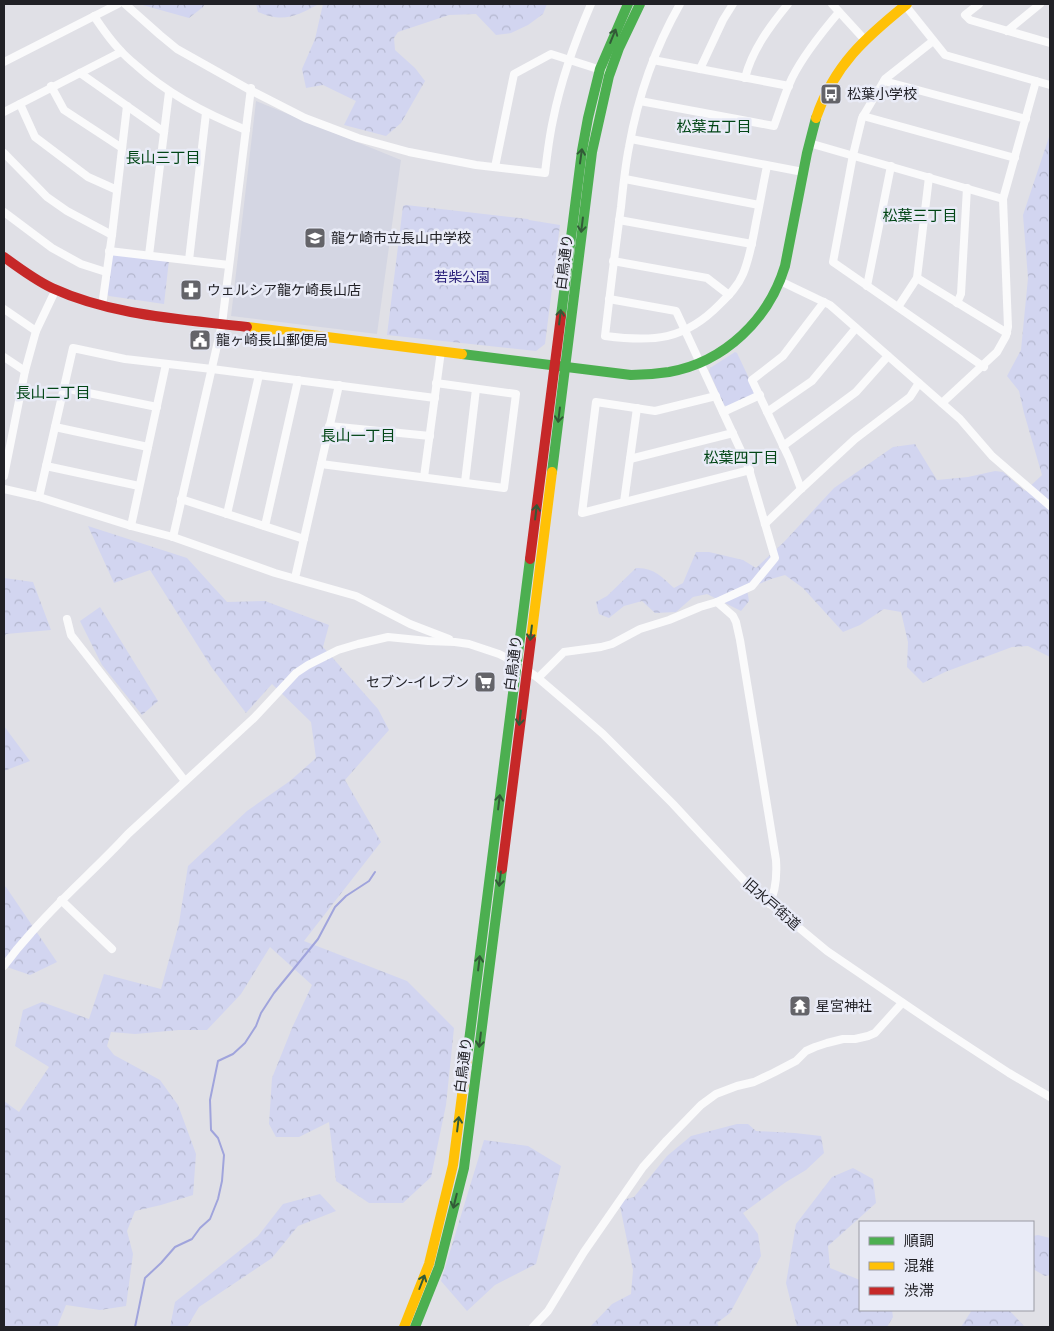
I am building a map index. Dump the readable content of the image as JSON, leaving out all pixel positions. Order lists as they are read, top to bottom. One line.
{"streets":{"main road":["白鳥通り"],"street":["旧水戸街道"]},"crossings":[["白鳥通り","旧水戸街道"]],"districts":["松葉五丁目","長山三丁目","松葉三丁目","長山二丁目","長山一丁目","松葉四丁目"],"parks":["若柴公園"],"places":{"bus stop":["松葉小学校"],"school or university":["龍ケ崎市立長山中学校"],"pharmacy":["ウェルシア龍ケ崎長山店"],"public building":["龍ヶ崎長山郵便局"],"supermarket":["セブン-イレブン"],"temple":["星宮神社"]},"legend":["順調","混雑","渋滞"]}
